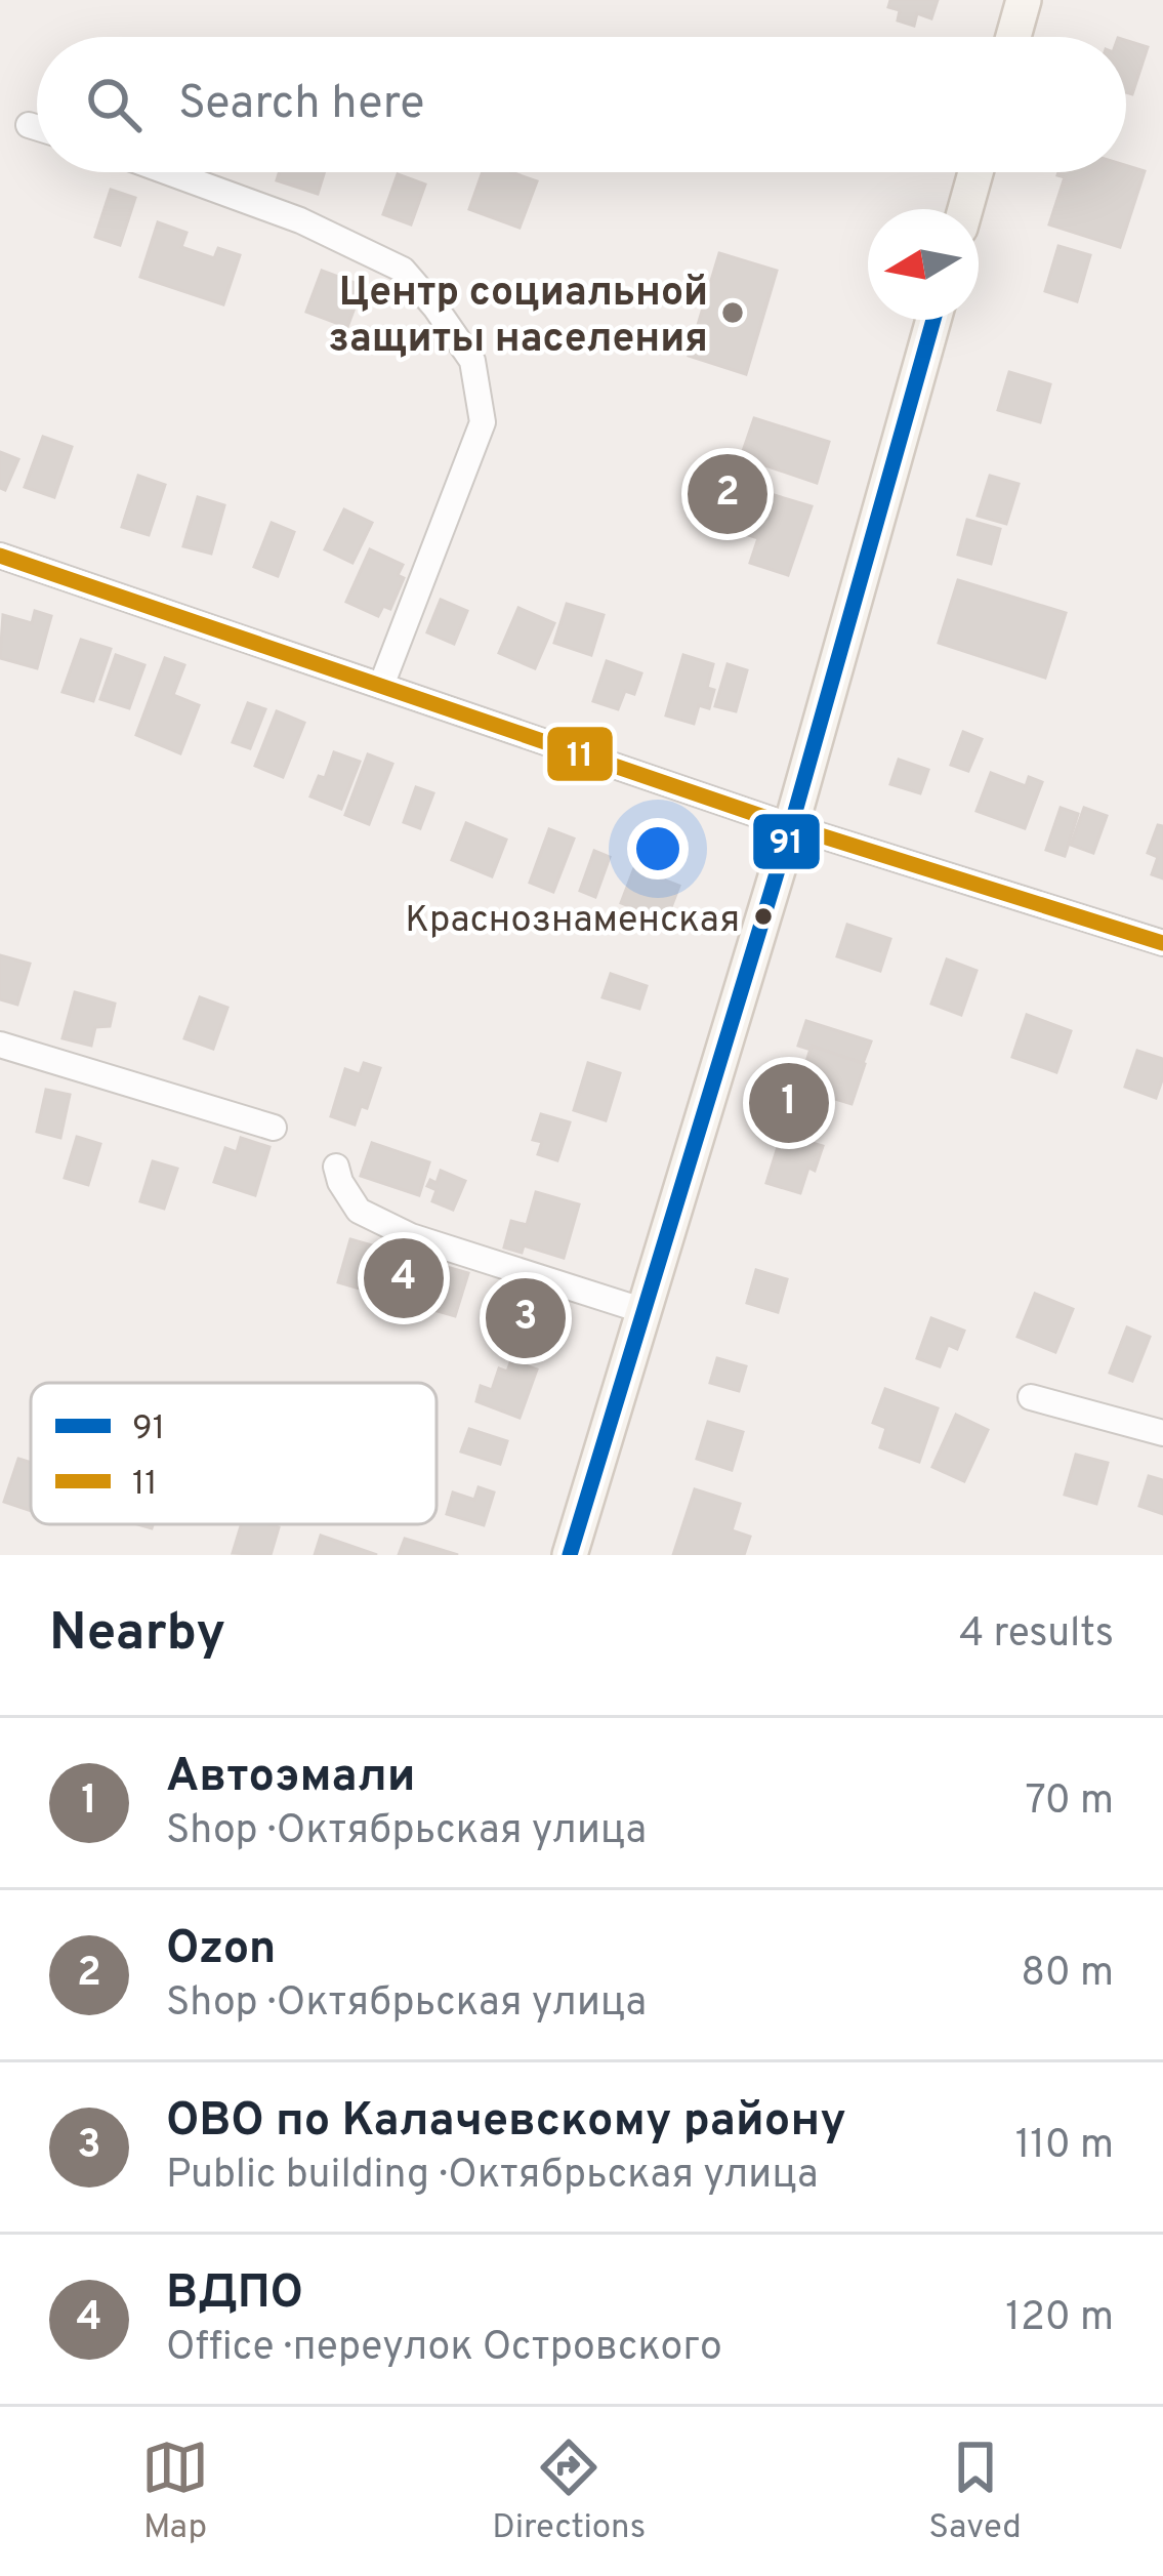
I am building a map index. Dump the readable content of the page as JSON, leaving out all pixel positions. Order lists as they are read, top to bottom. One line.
{"places":["Центр социальной защиты населения","Краснознаменская"],"lines":["transit line 91","transit line 11"],"legend":["91","11"],"north":"left","page":{"search":"Search here","pins":["2","1","4","3"],"heading":["Nearby","4 results"],"list":[{"mark":"1","name":"Автоэмали","note":"Shop · Октябрьская улица","value":"70 m"},{"mark":"2","name":"Ozon","note":"Shop · Октябрьская улица","value":"80 m"},{"mark":"3","name":"ОВО по Калачевскому району","note":"Public building · Октябрьская улица","value":"110 m"},{"mark":"4","name":"ВДПО","note":"Office · переулок Островского","value":"120 m"}],"nav":["Map","Directions","Saved"]}}
